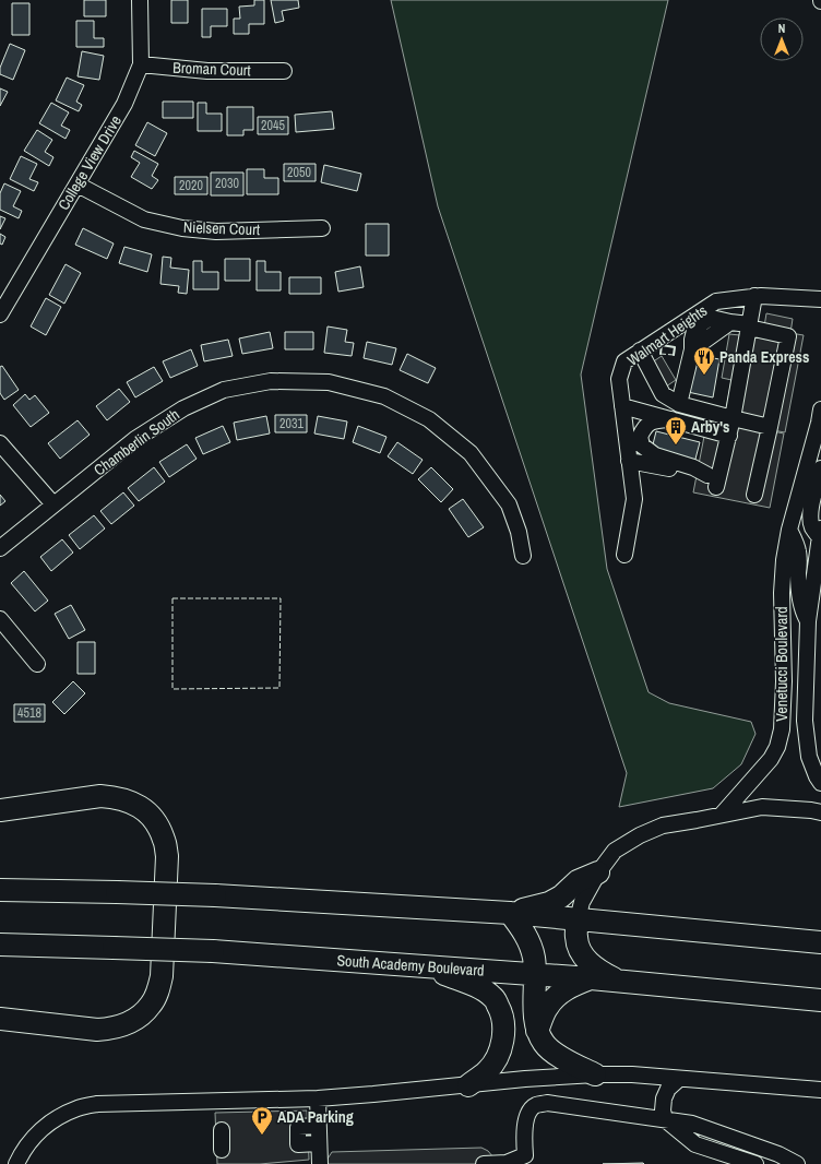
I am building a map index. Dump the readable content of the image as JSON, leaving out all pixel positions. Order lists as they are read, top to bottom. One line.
{"streets":{"highway":["South Academy Boulevard"],"street":["Broman Court","College View Drive","Nielsen Court","Walmart Heights","Chamberlin South","Venetucci Boulevard"]},"crossings":[["Broman Court","College View Drive"],["College View Drive","Nielsen Court"]],"places":{"restaurant":["Panda Express"],"building":["Arby's"],"parking":["ADA Parking"]},"house_numbers":["2045","2050","2030","2020","2031","4518"],"north":"top"}
